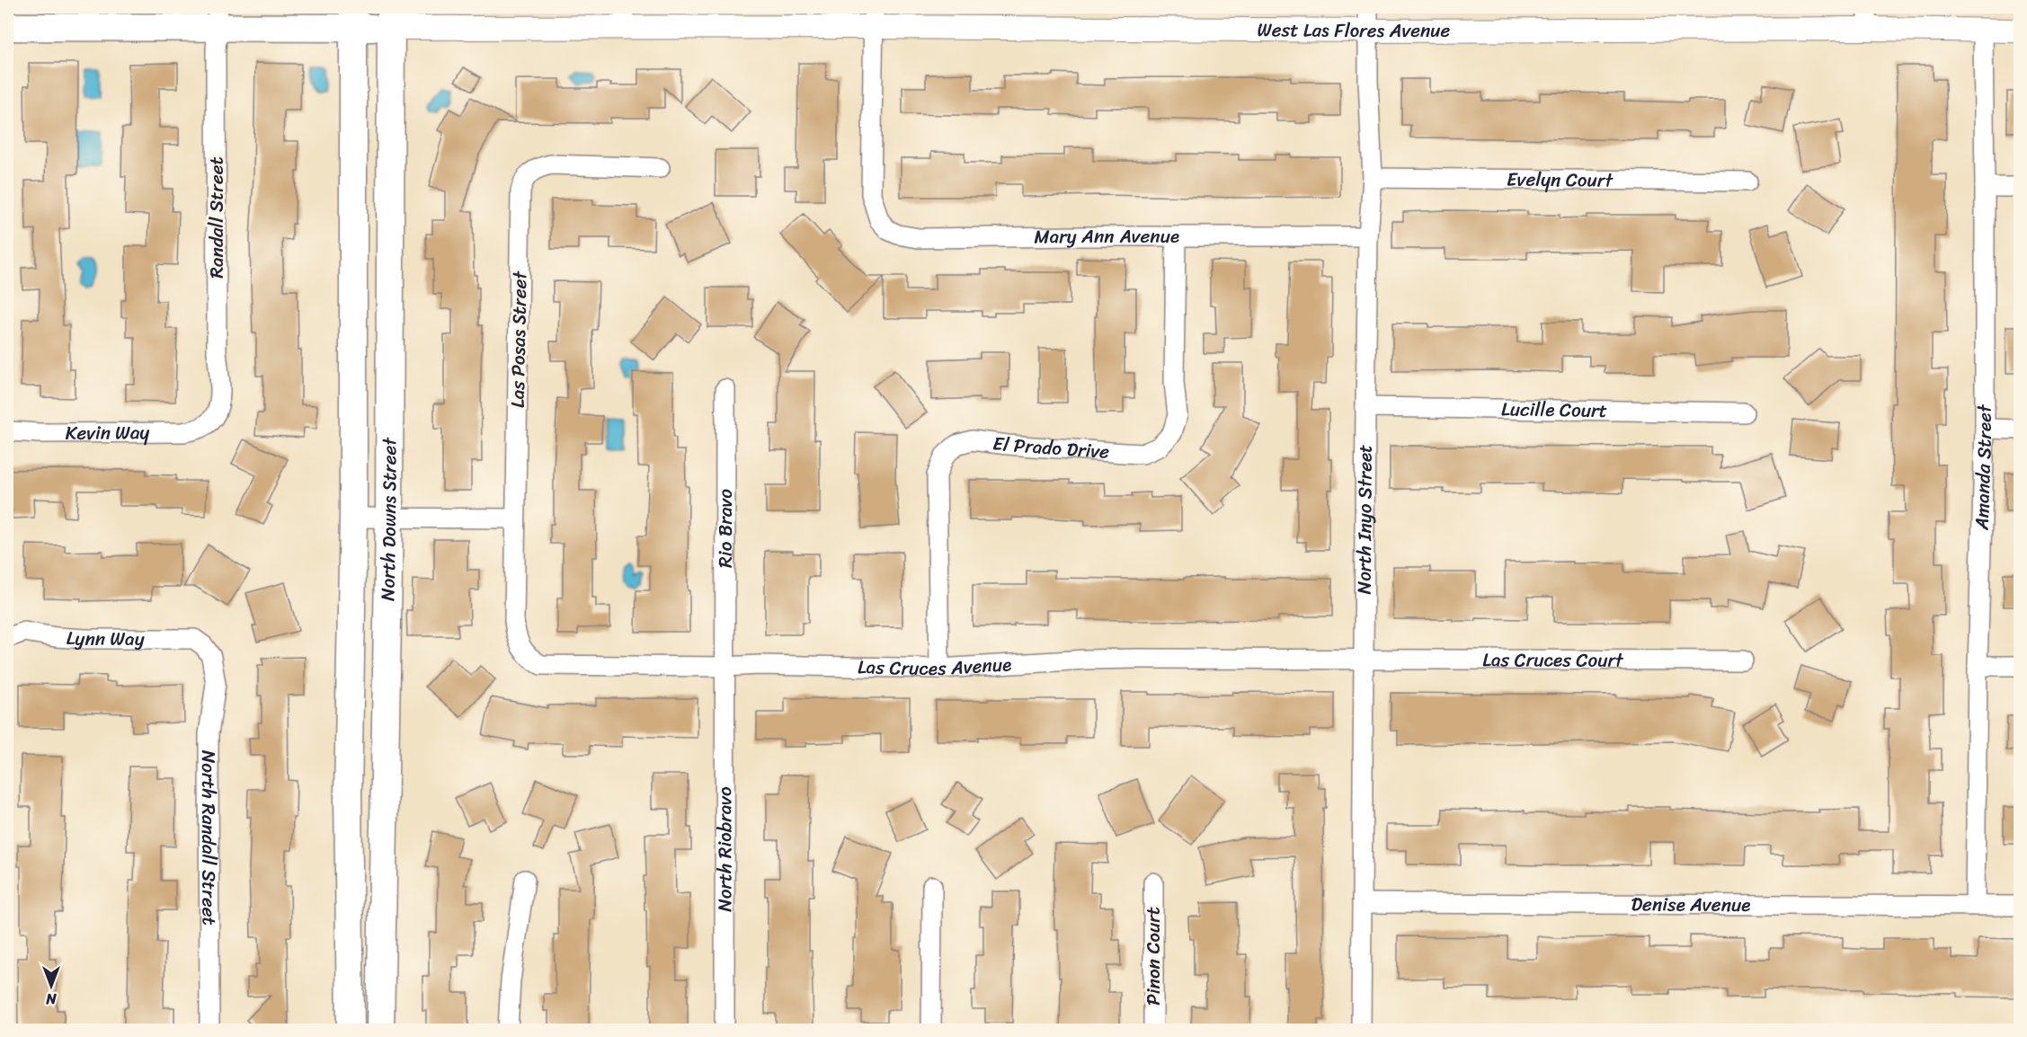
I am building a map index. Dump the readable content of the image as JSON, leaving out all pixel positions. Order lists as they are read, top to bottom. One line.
{"streets":{"main road":["West Las Flores Avenue","North Downs Street"],"street":["Evelyn Court","Randall Street","Mary Ann Avenue","Las Posas Street","Lucille Court","Kevin Way","El Prado Drive","Amanda Street","North Inyo Street","Rio Bravo","Lynn Way","Las Cruces Court","Las Cruces Avenue","North Randall Street","North Riobravo","Denise Avenue","Pinon Court"]},"crossings":[["West Las Flores Avenue","Randall Street"],["West Las Flores Avenue","Mary Ann Avenue"],["West Las Flores Avenue","Amanda Street"],["West Las Flores Avenue","North Downs Street"],["West Las Flores Avenue","North Inyo Street"],["Evelyn Court","North Inyo Street"],["Randall Street","Kevin Way"],["Mary Ann Avenue","El Prado Drive"],["Mary Ann Avenue","North Inyo Street"],["Las Posas Street","Las Cruces Avenue"],["Lucille Court","North Inyo Street"],["El Prado Drive","Las Cruces Avenue"],["Amanda Street","Denise Avenue"],["North Inyo Street","Las Cruces Court"],["North Inyo Street","Las Cruces Avenue"],["North Inyo Street","Denise Avenue"],["Rio Bravo","Las Cruces Avenue"],["Rio Bravo","North Riobravo"],["Lynn Way","North Randall Street"],["Las Cruces Court","Las Cruces Avenue"],["Las Cruces Avenue","North Riobravo"]],"north":"bottom"}
